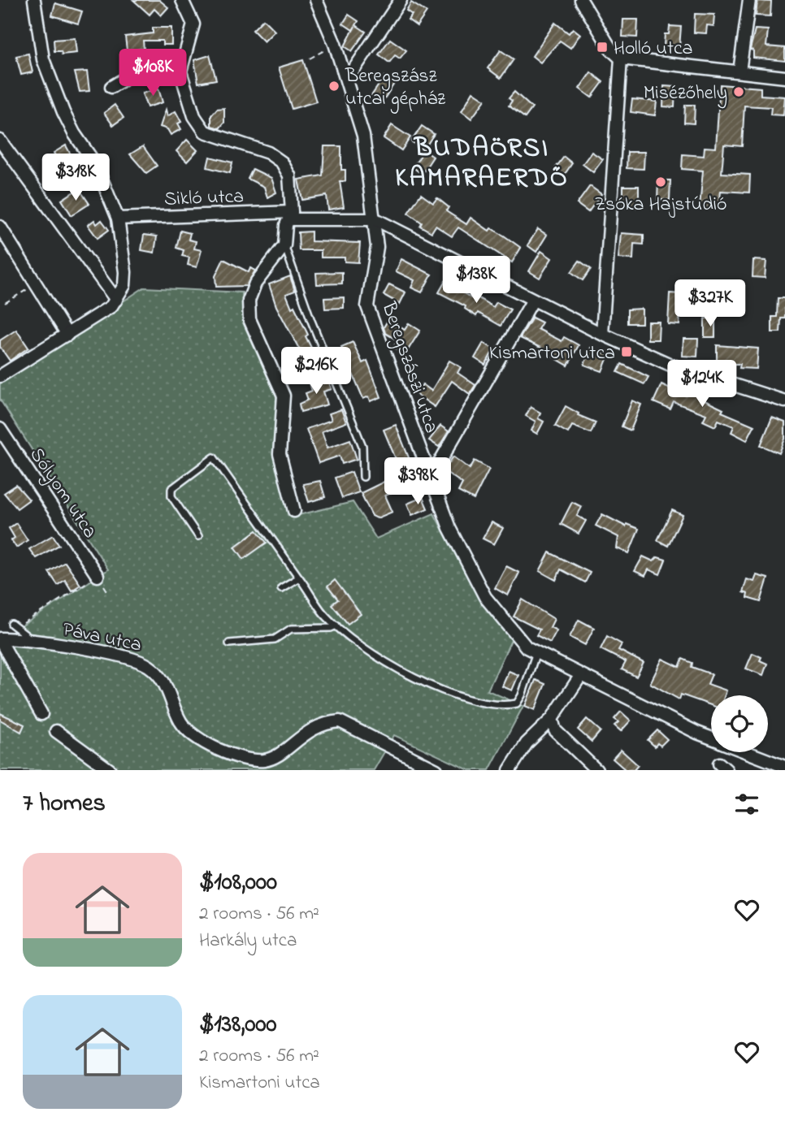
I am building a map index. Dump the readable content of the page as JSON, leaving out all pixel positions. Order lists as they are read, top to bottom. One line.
{"streets":{"street":["Sikló utca","Beregszászi utca","Sólyom utca","Páva utca"]},"crossings":[["Sikló utca","Beregszászi utca"]],"districts":["BUDAÖRSI KAMARAERDŐ"],"places":{"transit":["Holló utca","Kismartoni utca"],"other":["Beregszász utcai gépház","Misézőhely","Zsóka Hajstúdió"]},"page":{"price":["$108K","$318K","$138K","$327K","$216K","$124K","$398K"],"heading":"7 homes","list":[{"name":"$108,000","note":"2 rooms · 56 m² · Harkály utca"},{"name":"$138,000","note":"2 rooms · 56 m² · Kismartoni utca"}]}}
